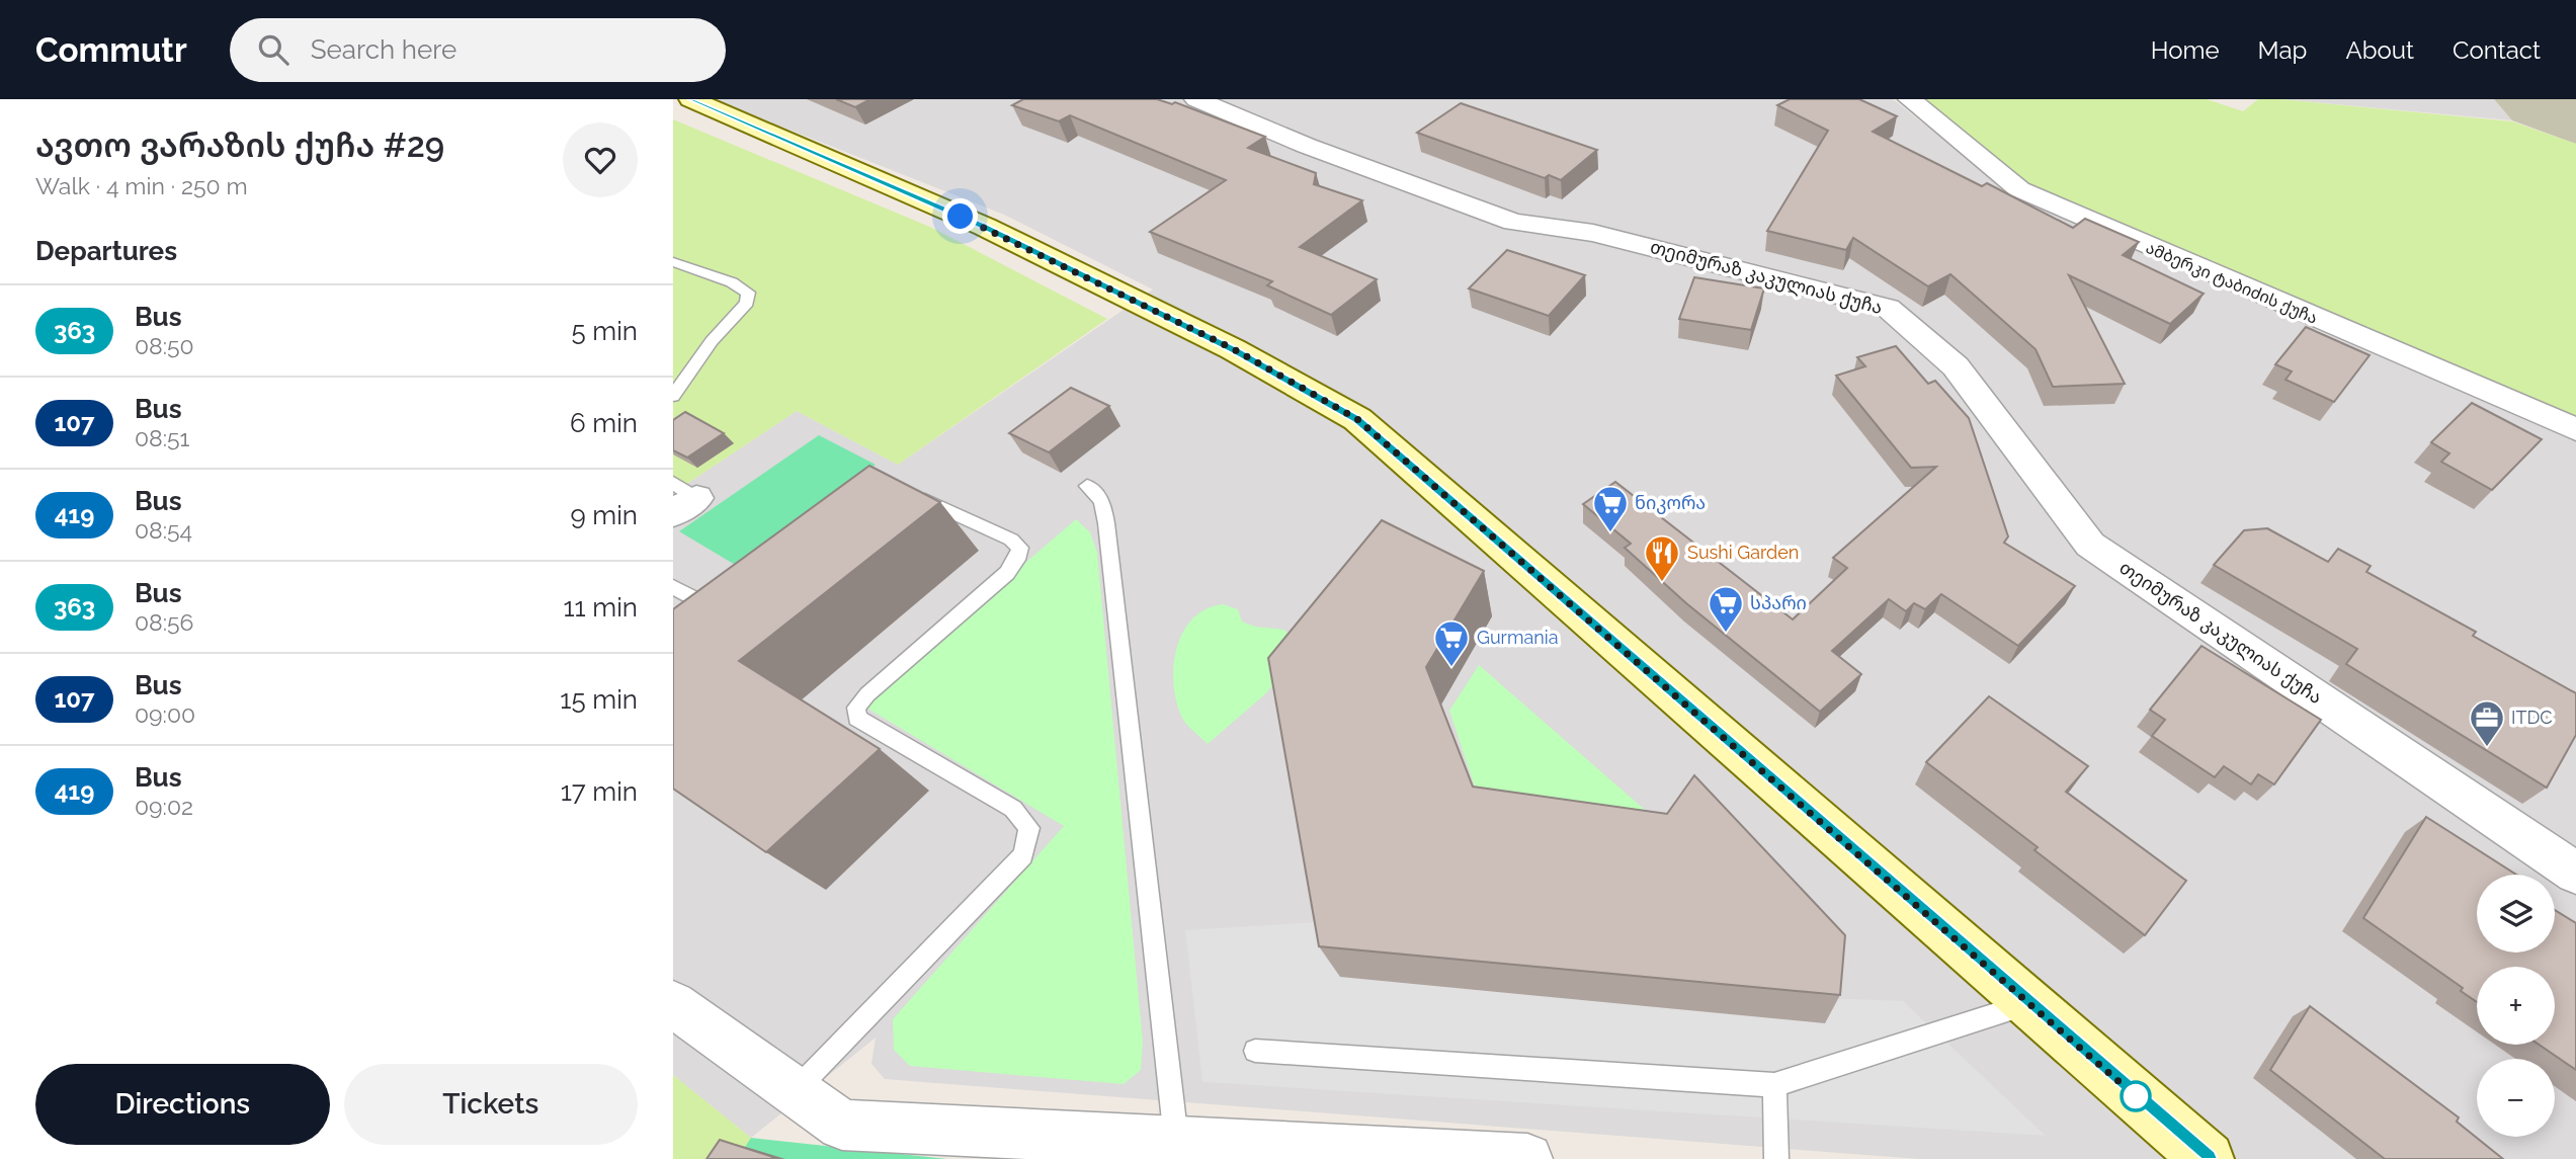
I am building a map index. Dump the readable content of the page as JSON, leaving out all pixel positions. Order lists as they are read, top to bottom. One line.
{"streets":{"street":["თეიმურაზ კაკულიას ქუჩა","ამბერკი ტაბიძის ქუჩა"]},"places":{"supermarket":["ნიკორა","სპარი","Gurmania"],"restaurant":["Sushi Garden"],"office":["ITDC"]},"lines":["bus line 363"],"page":{"header":"Commutr","search":"Search here","nav":["Home","Map","About","Contact"],"heading":[["ავთო ვარაზის ქუჩა #29","Walk · 4 min · 250 m"],"Departures"],"list":[{"mark":"363","name":"Bus","note":"08:50","value":"5 min"},{"mark":"107","name":"Bus","note":"08:51","value":"6 min"},{"mark":"419","name":"Bus","note":"08:54","value":"9 min"},{"mark":"363","name":"Bus","note":"08:56","value":"11 min"},{"mark":"107","name":"Bus","note":"09:00","value":"15 min"},{"mark":"419","name":"Bus","note":"09:02","value":"17 min"}],"map_buttons":["+","−"],"buttons":["Directions","Tickets"]}}
